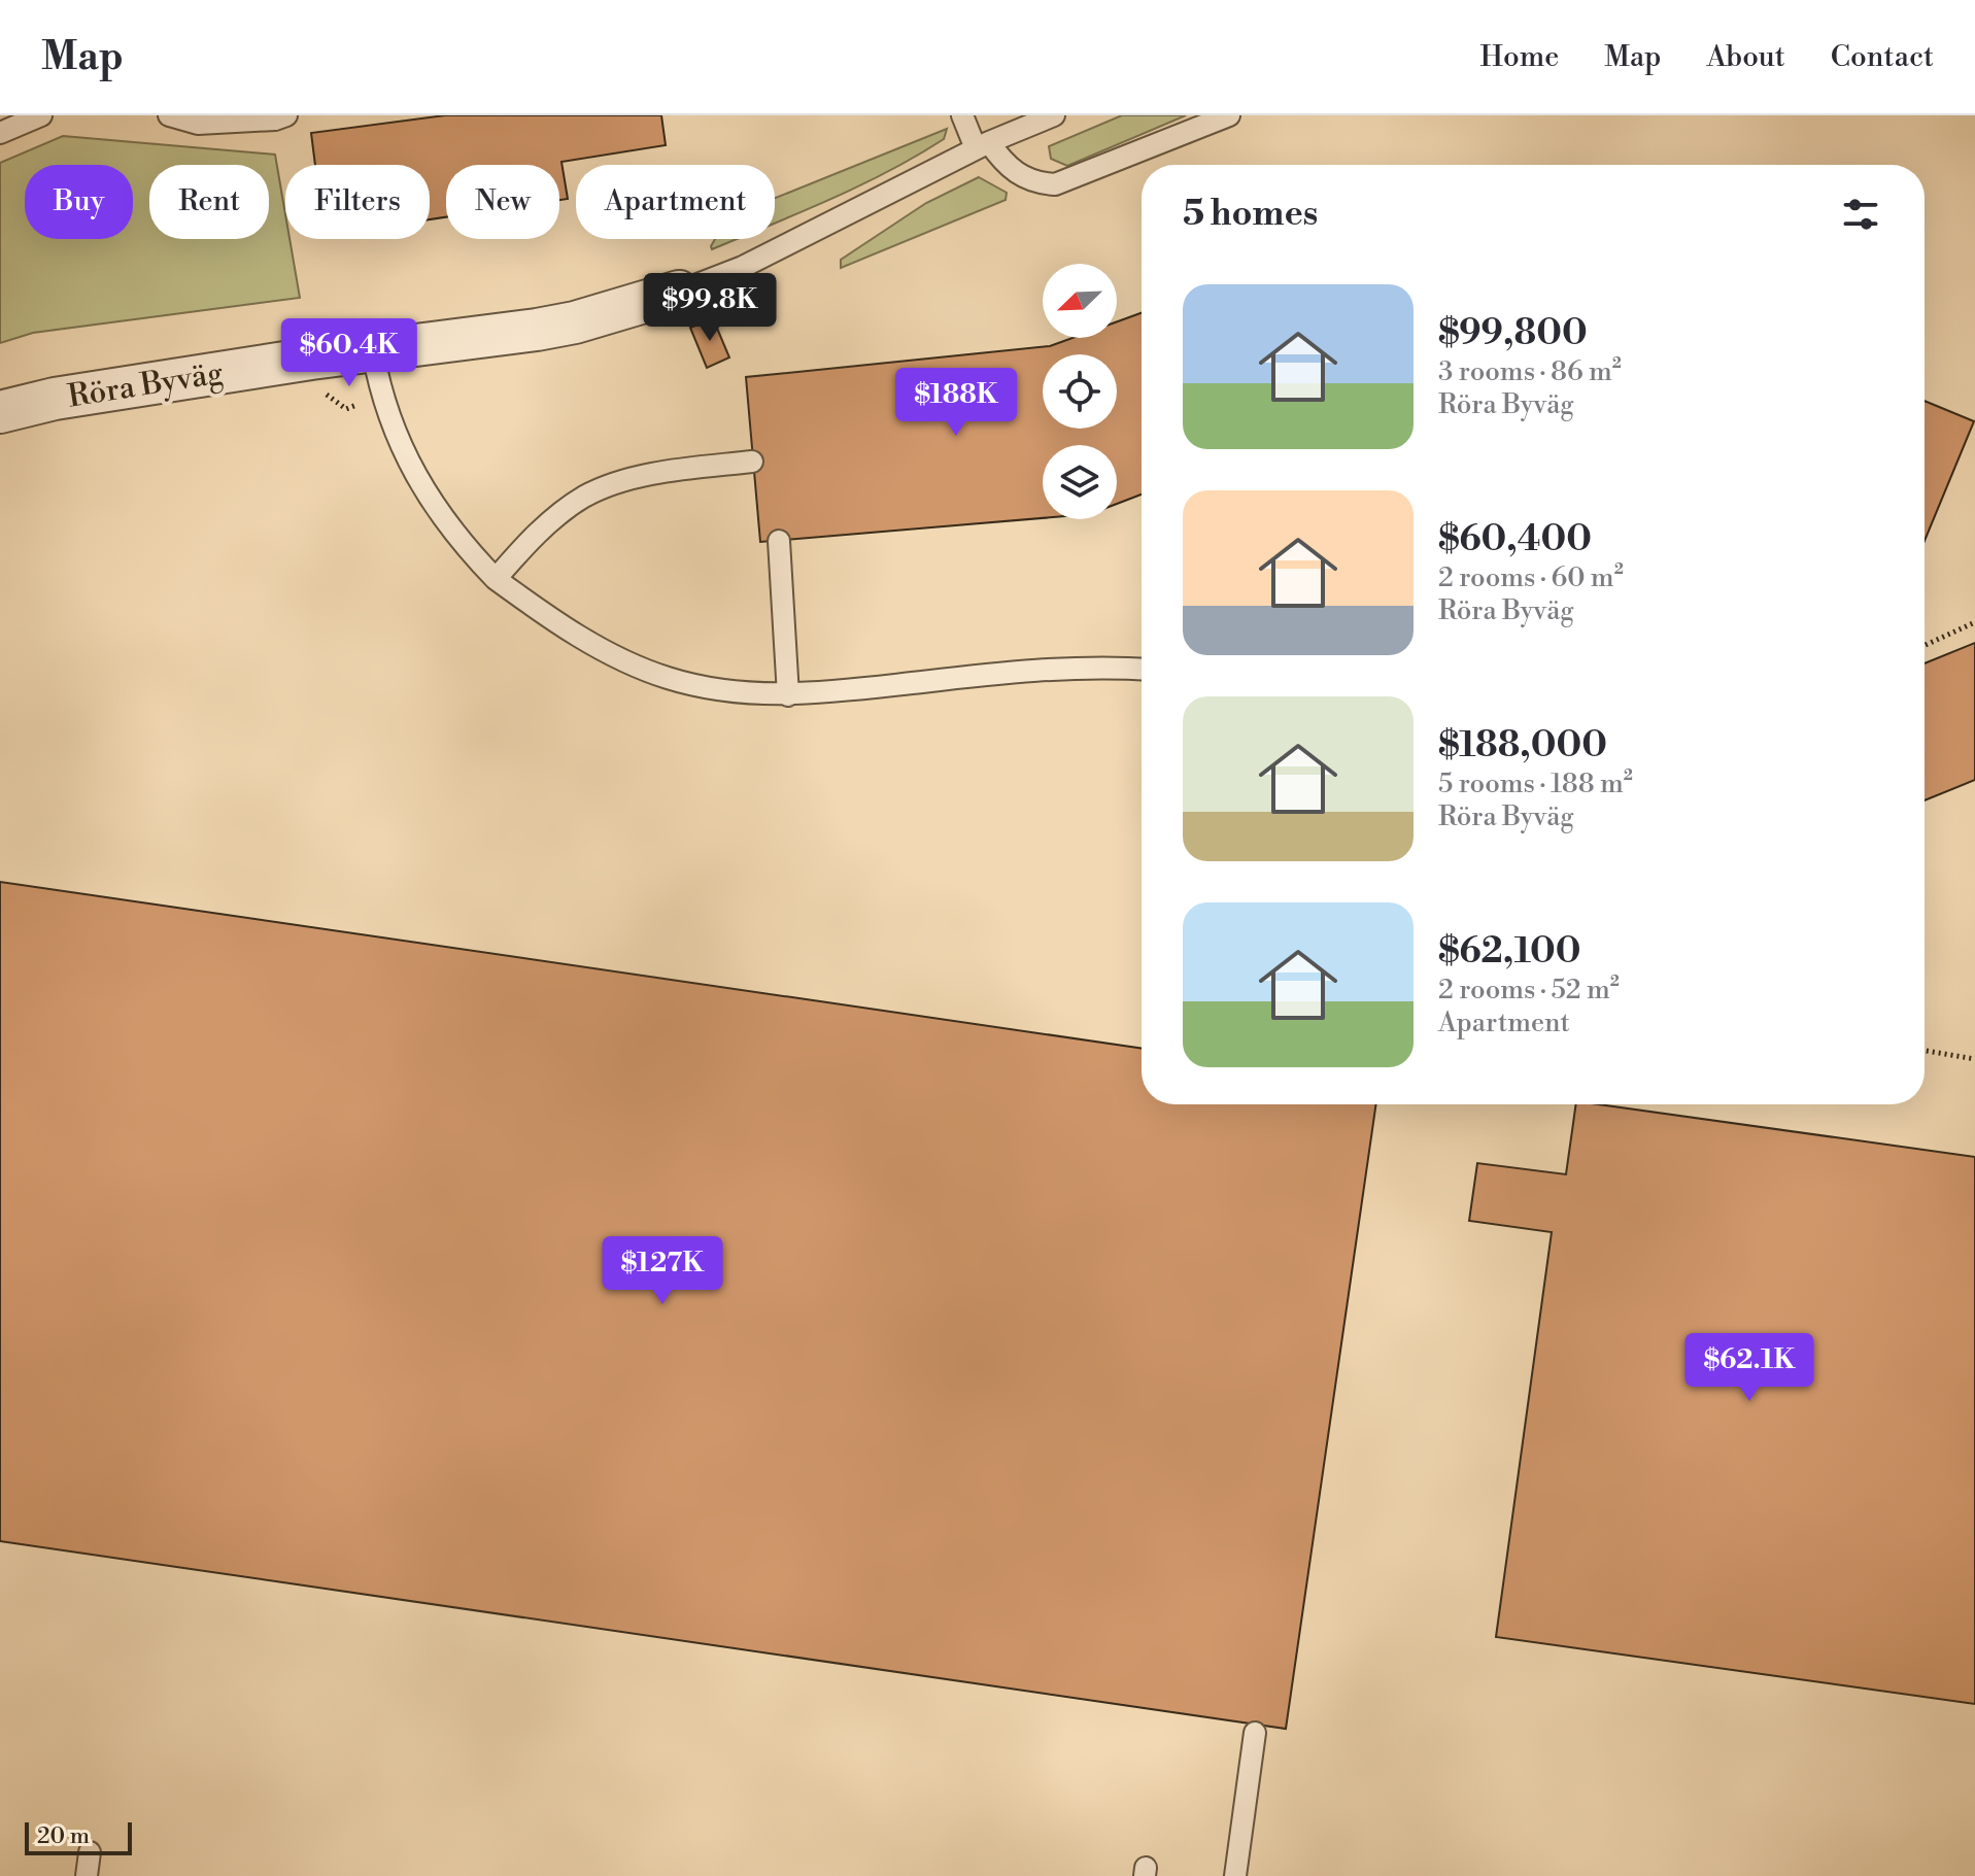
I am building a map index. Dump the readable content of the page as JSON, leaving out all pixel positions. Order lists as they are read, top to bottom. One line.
{"streets":{"street":["Röra Byväg"]},"scale_bar":"20 m","north":"bottom left","page":{"header":"Map","nav":["Home","Map","About","Contact"],"chip":["Buy","Rent","Filters","New","Apartment"],"heading":"5 homes","list":[{"name":"$99,800","note":"3 rooms · 86 m² · Röra Byväg"},{"name":"$60,400","note":"2 rooms · 60 m² · Röra Byväg"},{"name":"$188,000","note":"5 rooms · 188 m² · Röra Byväg"},{"name":"$62,100","note":"2 rooms · 52 m² · Apartment"}],"price":["$99.8K","$60.4K","$188K","$127K","$62.1K"],"scale":"20 m"}}
